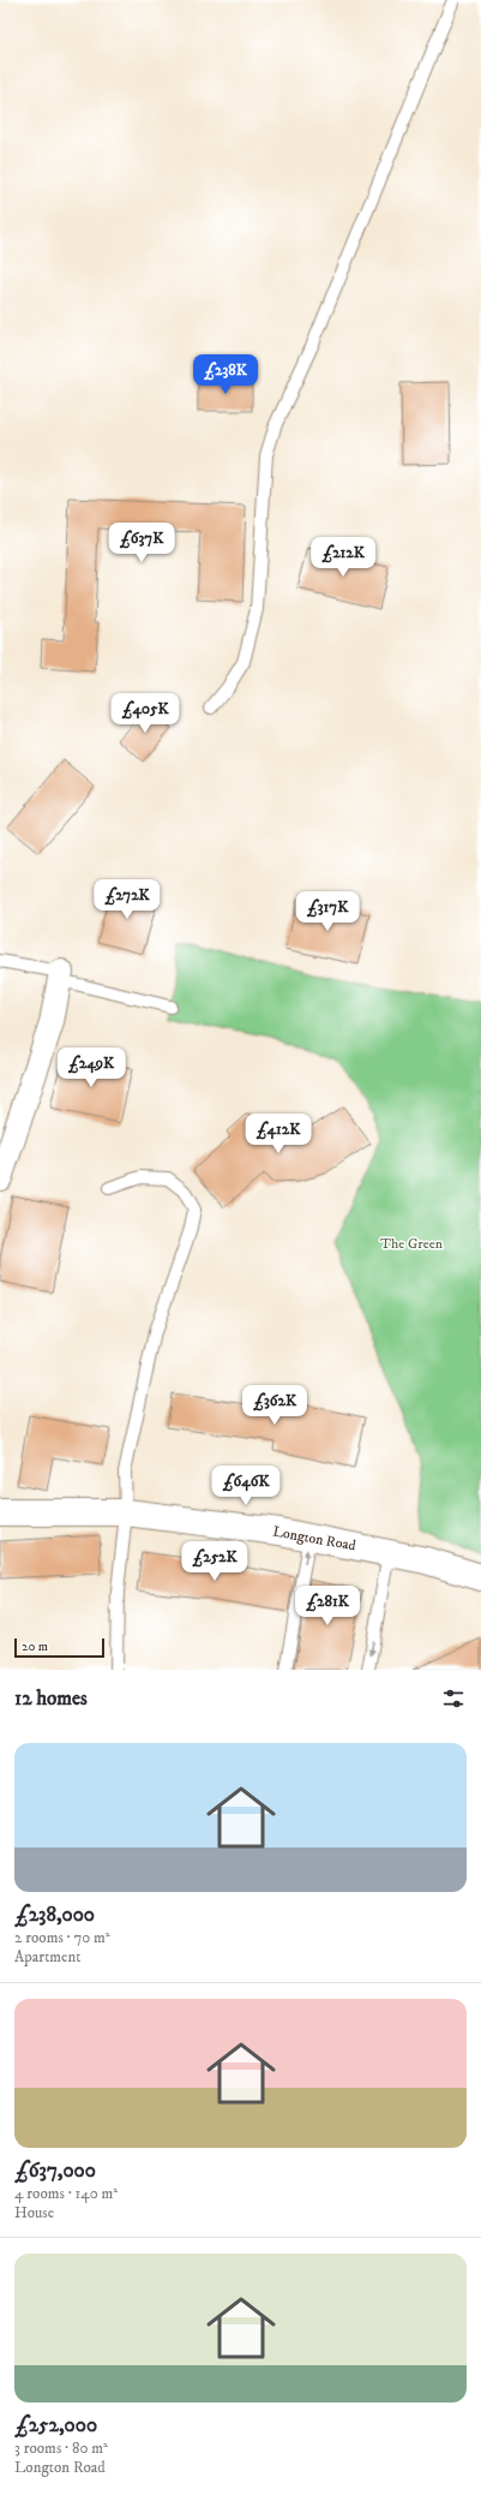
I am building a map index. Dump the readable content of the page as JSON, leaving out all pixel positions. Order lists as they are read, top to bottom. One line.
{"streets":{"street":["Longton Road"]},"parks":["The Green"],"scale_bar":"20 m","page":{"price":["£238K","£637K","£212K","£405K","£272K","£317K","£249K","£412K","£362K","£646K","£252K","£281K"],"scale":"20 m","heading":"12 homes","list":[{"name":"£238,000","note":"2 rooms · 70 m² · Apartment"},{"name":"£637,000","note":"4 rooms · 140 m² · House"},{"name":"£252,000","note":"3 rooms · 80 m² · Longton Road"}]}}
